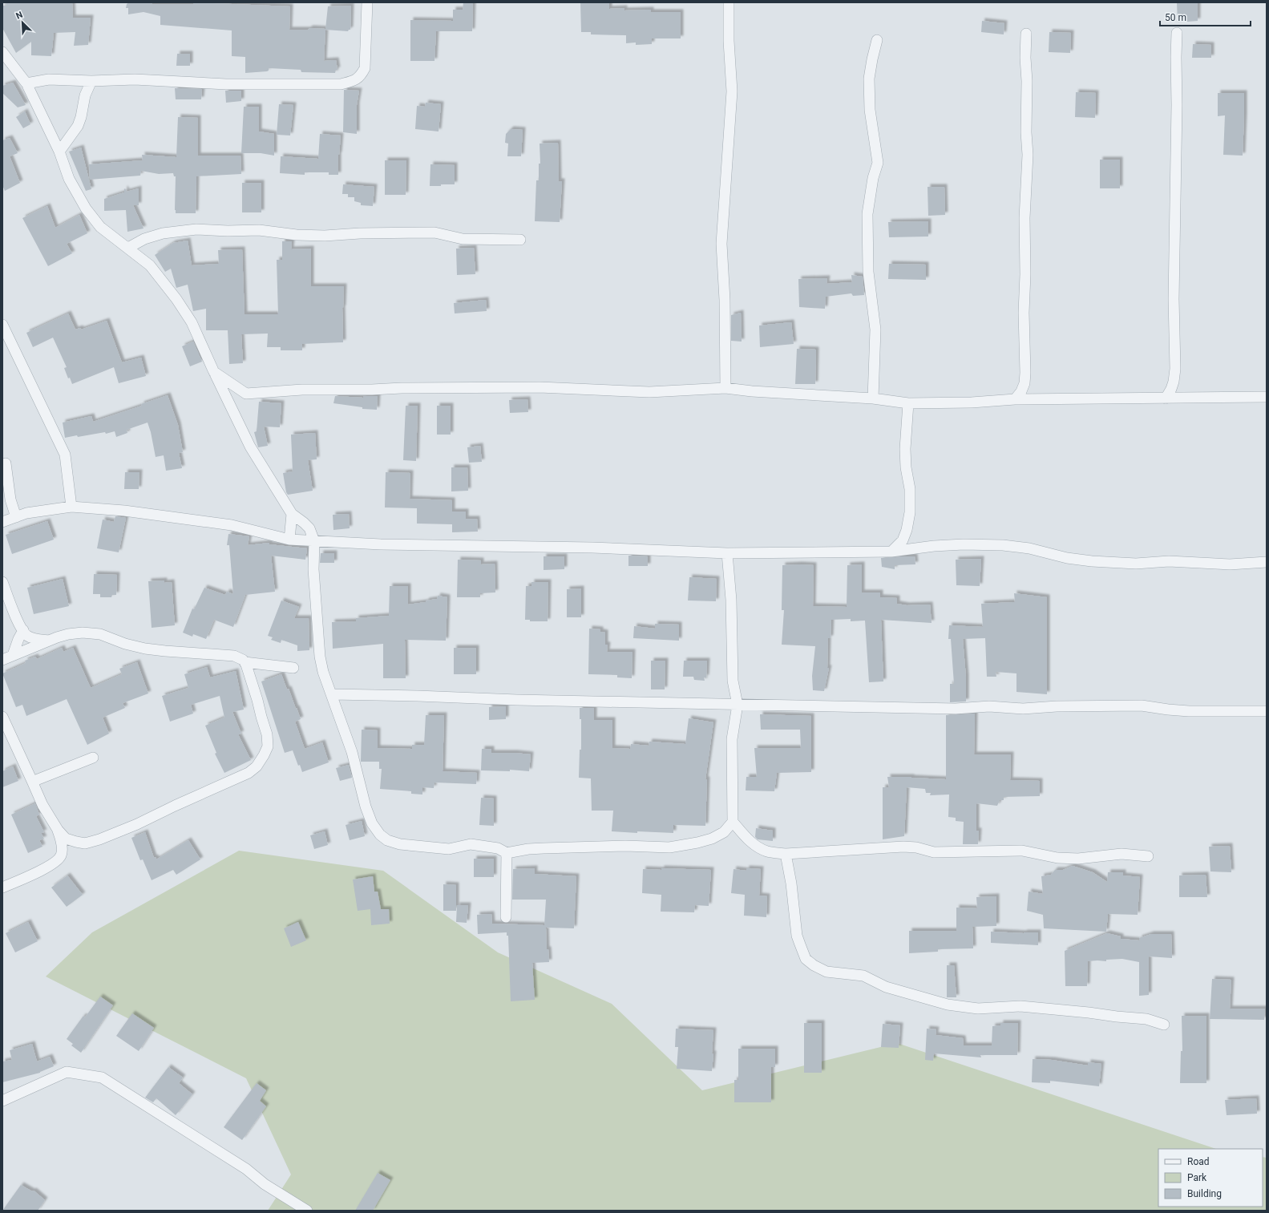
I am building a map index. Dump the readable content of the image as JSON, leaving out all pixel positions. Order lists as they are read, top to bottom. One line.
{"legend":["Road","Park","Building"],"scale_bar":"50 m","north":"top left"}
